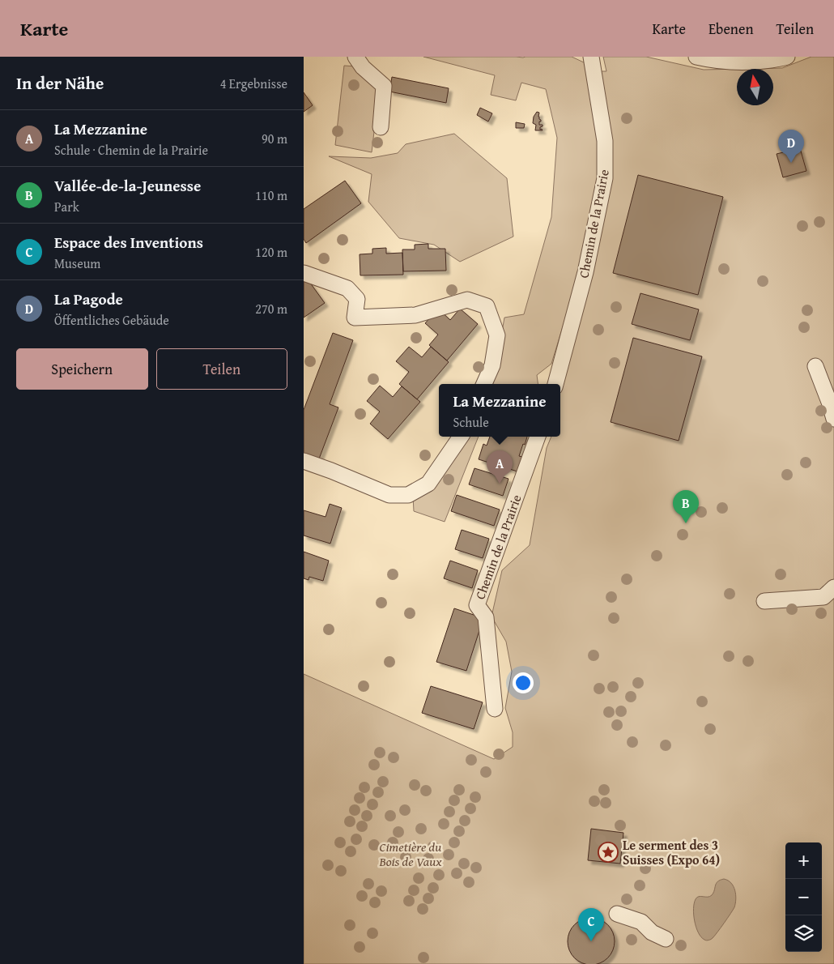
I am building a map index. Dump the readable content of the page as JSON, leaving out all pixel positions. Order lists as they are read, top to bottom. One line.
{"streets":{"street":["Chemin de la Prairie"]},"parks":["Cimetière du Bois de Vaux"],"places":{"place":["Le serment des 3 Suisses (Expo 64)"]},"north":"top","page":{"header":"Karte","nav":["Karte","Ebenen","Teilen"],"heading":["In der Nähe","4 Ergebnisse"],"list":[{"mark":"A","name":"La Mezzanine","note":"Schule · Chemin de la Prairie","value":"90 m"},{"mark":"B","name":"Vallée-de-la-Jeunesse","note":"Park","value":"110 m"},{"mark":"C","name":"Espace des Inventions","note":"Museum","value":"120 m"},{"mark":"D","name":"La Pagode","note":"Öffentliches Gebäude","value":"270 m"}],"pins":["D","A","B","C"],"buttons":["Speichern","Teilen"],"popup":["La Mezzanine","Schule"],"map_buttons":["+","−"]}}
